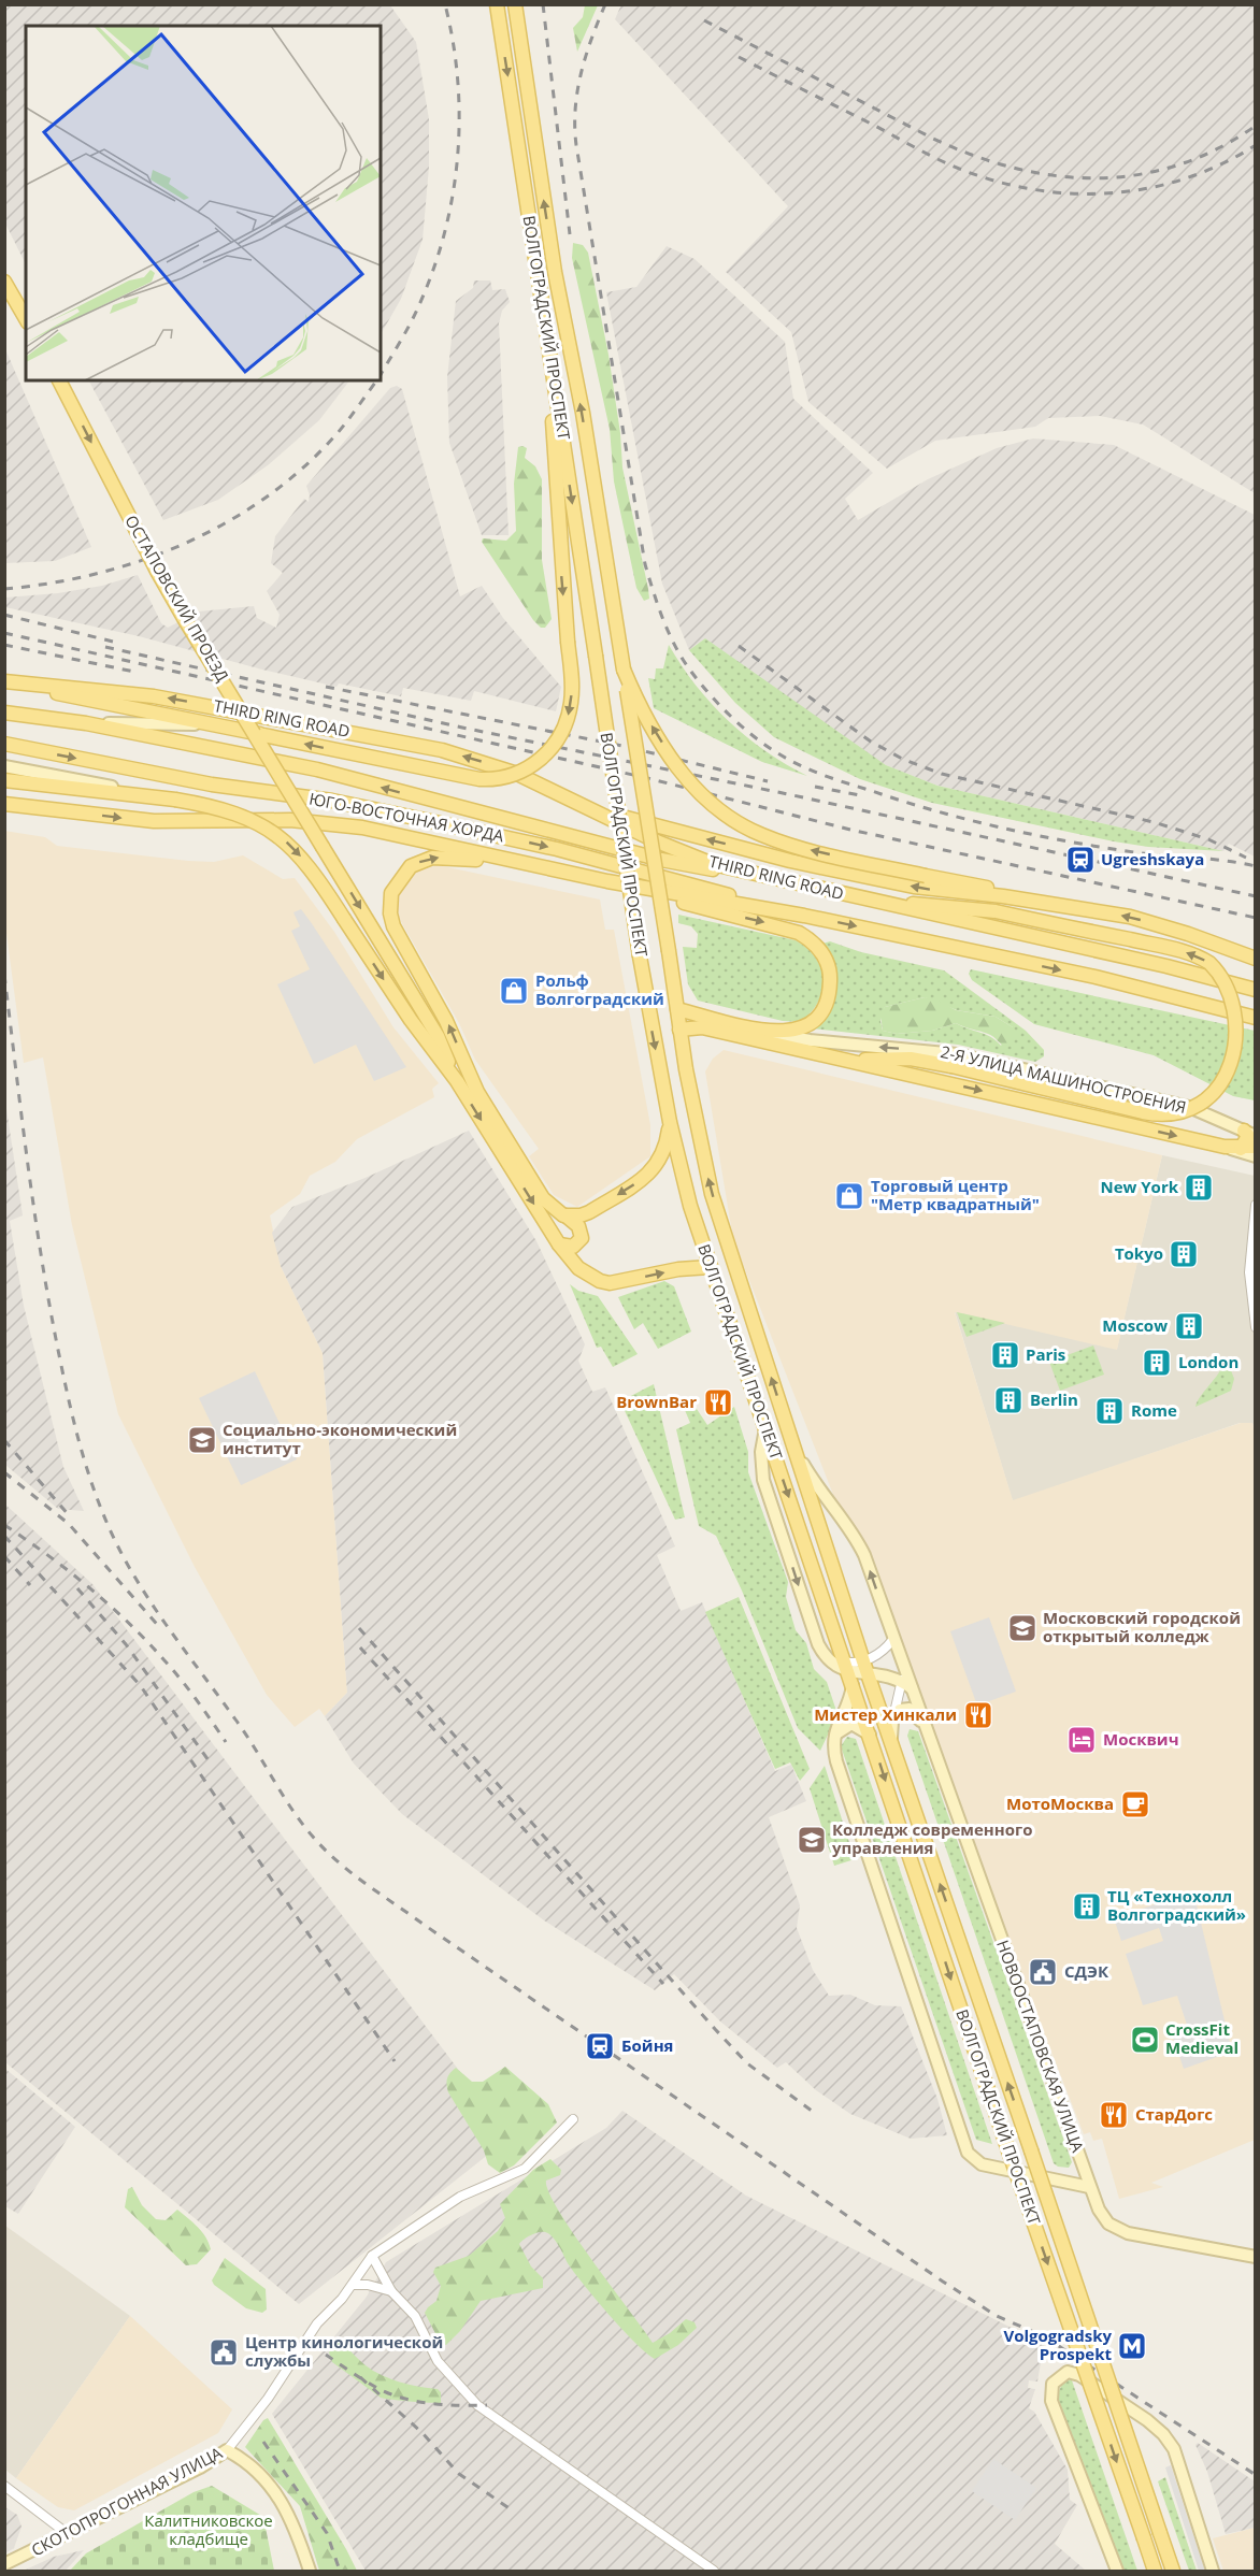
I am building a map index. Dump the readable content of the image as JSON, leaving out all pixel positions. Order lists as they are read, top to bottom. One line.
{"streets":{"main road":["ВОЛГОГРАДСКИЙ ПРОСПЕКТ","ОСТАПОВСКИЙ ПРОЕЗД","THIRD RING ROAD","ЮГО-ВОСТОЧНАЯ ХОРДА","2-Я УЛИЦА МАШИНОСТРОЕНИЯ","НОВООСТАПОВСКАЯ УЛИЦА","СКОТОПРОГОННАЯ УЛИЦА"]},"crossings":[["ВОЛГОГРАДСКИЙ ПРОСПЕКТ","2-Я УЛИЦА МАШИНОСТРОЕНИЯ"],["ВОЛГОГРАДСКИЙ ПРОСПЕКТ","НОВООСТАПОВСКАЯ УЛИЦА"],["THIRD RING ROAD","ЮГО-ВОСТОЧНАЯ ХОРДА"]],"parks":["Калитниковское кладбище"],"places":{"station":["Ugreshskaya","Бойня"],"shop":["Рольф Волгоградский","Торговый центр \"Метр квадратный\""],"building":["New York","Tokyo","Moscow","Paris","London","Berlin","Rome","ТЦ «Технохолл Волгоградский»"],"restaurant":["BrownBar","Мистер Хинкали","СтарДогс"],"school or university":["Социально-экономический институт","Московский городской открытый колледж","Колледж современного управления"],"hotel":["Москвич"],"cafe":["МотоМосква"],"public building":["СДЭК","Центр кинологической службы"],"sports":["CrossFit Medieval"],"metro station":["Volgogradsky Prospekt"]}}
